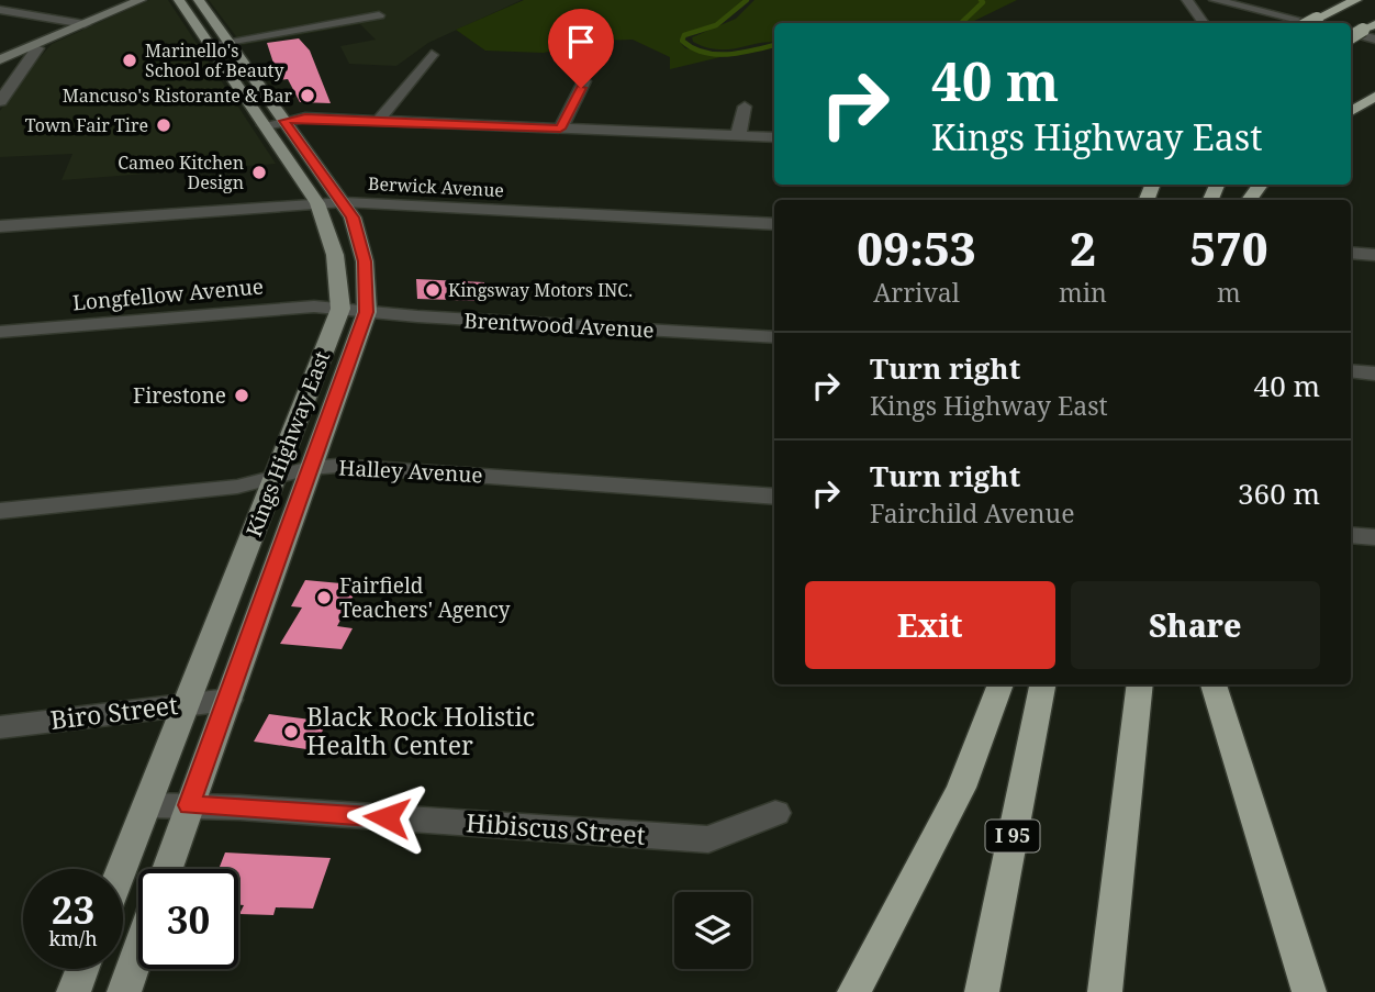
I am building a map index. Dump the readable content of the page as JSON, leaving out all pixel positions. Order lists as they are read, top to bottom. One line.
{"streets":{"highway":["I 95"],"main road":["Kings Highway East"],"street":["Berwick Avenue","Longfellow Avenue","Brentwood Avenue","Halley Avenue","Biro Street","Hibiscus Street"]},"crossings":[["Berwick Avenue","Kings Highway East"],["Longfellow Avenue","Brentwood Avenue"],["Longfellow Avenue","Kings Highway East"],["Brentwood Avenue","Kings Highway East"],["Kings Highway East","Halley Avenue"],["Kings Highway East","Biro Street"],["Kings Highway East","Hibiscus Street"]],"places":["Marinello's School of Beauty","Mancuso's Ristorante & Bar","Town Fair Tire","Cameo Kitchen Design","Kingsway Motors INC.","Firestone","Fairfield Teachers' Agency","Black Rock Holistic Health Center"],"page":{"turn":["40 m","Kings Highway East"],"eta":["09:53","Arrival","2","min","570","m"],"list":[{"name":"Turn right","note":"Kings Highway East","value":"40 m"},{"name":"Turn right","note":"Fairchild Avenue","value":"360 m"}],"buttons":["Exit","Share"],"speed":"23 km/h","limit":"30"}}
